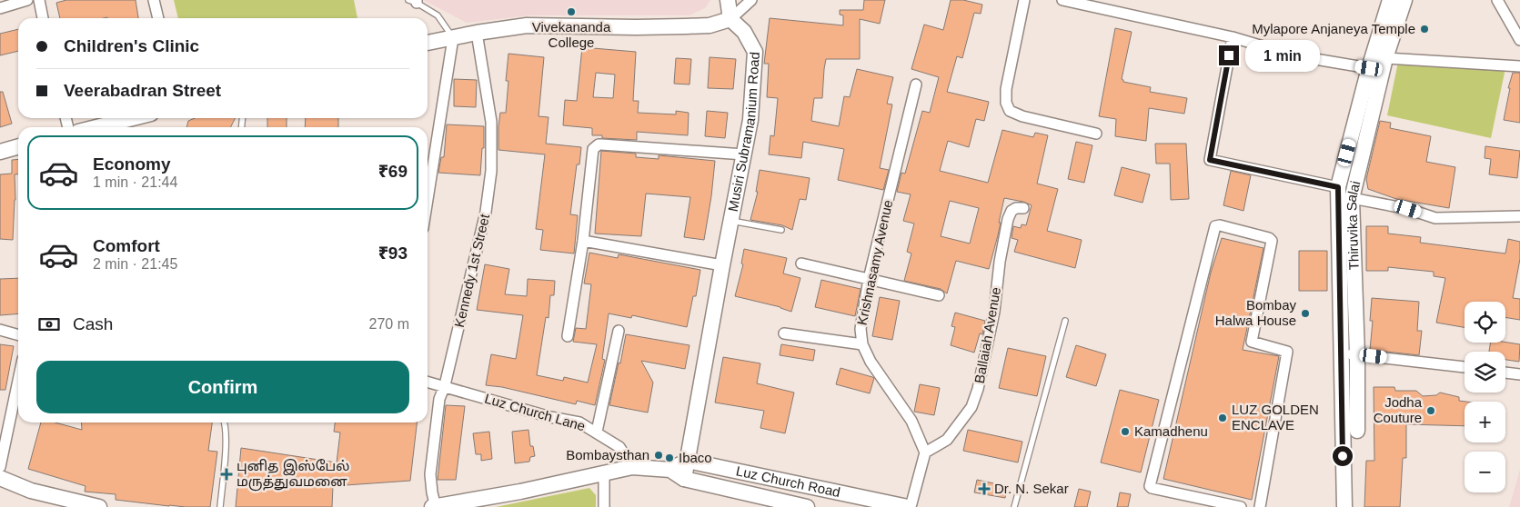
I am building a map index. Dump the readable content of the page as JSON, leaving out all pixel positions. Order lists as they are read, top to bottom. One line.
{"streets":{"main road":["Musiri Subramanium Road","Thiruvika Salai","Luz Church Road"],"street":["Krishnasamy Avenue","Kennedy 1st Street","Ballaiah Avenue","Luz Church Lane"]},"crossings":[["Musiri Subramanium Road","Luz Church Road"],["Krishnasamy Avenue","Ballaiah Avenue"],["Kennedy 1st Street","Luz Church Lane"],["Kennedy 1st Street","Luz Church Road"],["Luz Church Lane","Luz Church Road"]],"places":{"other":["Vivekananda College","Mylapore Anjaneya Temple","Bombay Halwa House","Jodha Couture","LUZ GOLDEN ENCLAVE","Kamadhenu","Bombaysthan","Ibaco"],"health":["புனித இஸ்பேல் மருத்துவமனை","Dr. N. Sekar"]},"page":{"banner":["Children's Clinic","Veerabadran Street"],"bubble":"1 min","list":[{"name":"Economy","note":"1 min · 21:44","value":"₹69"},{"name":"Comfort","note":"2 min · 21:45","value":"₹93"}],"pay":["Cash","270 m"],"map_buttons":["+","−"],"buttons":"Confirm"}}
